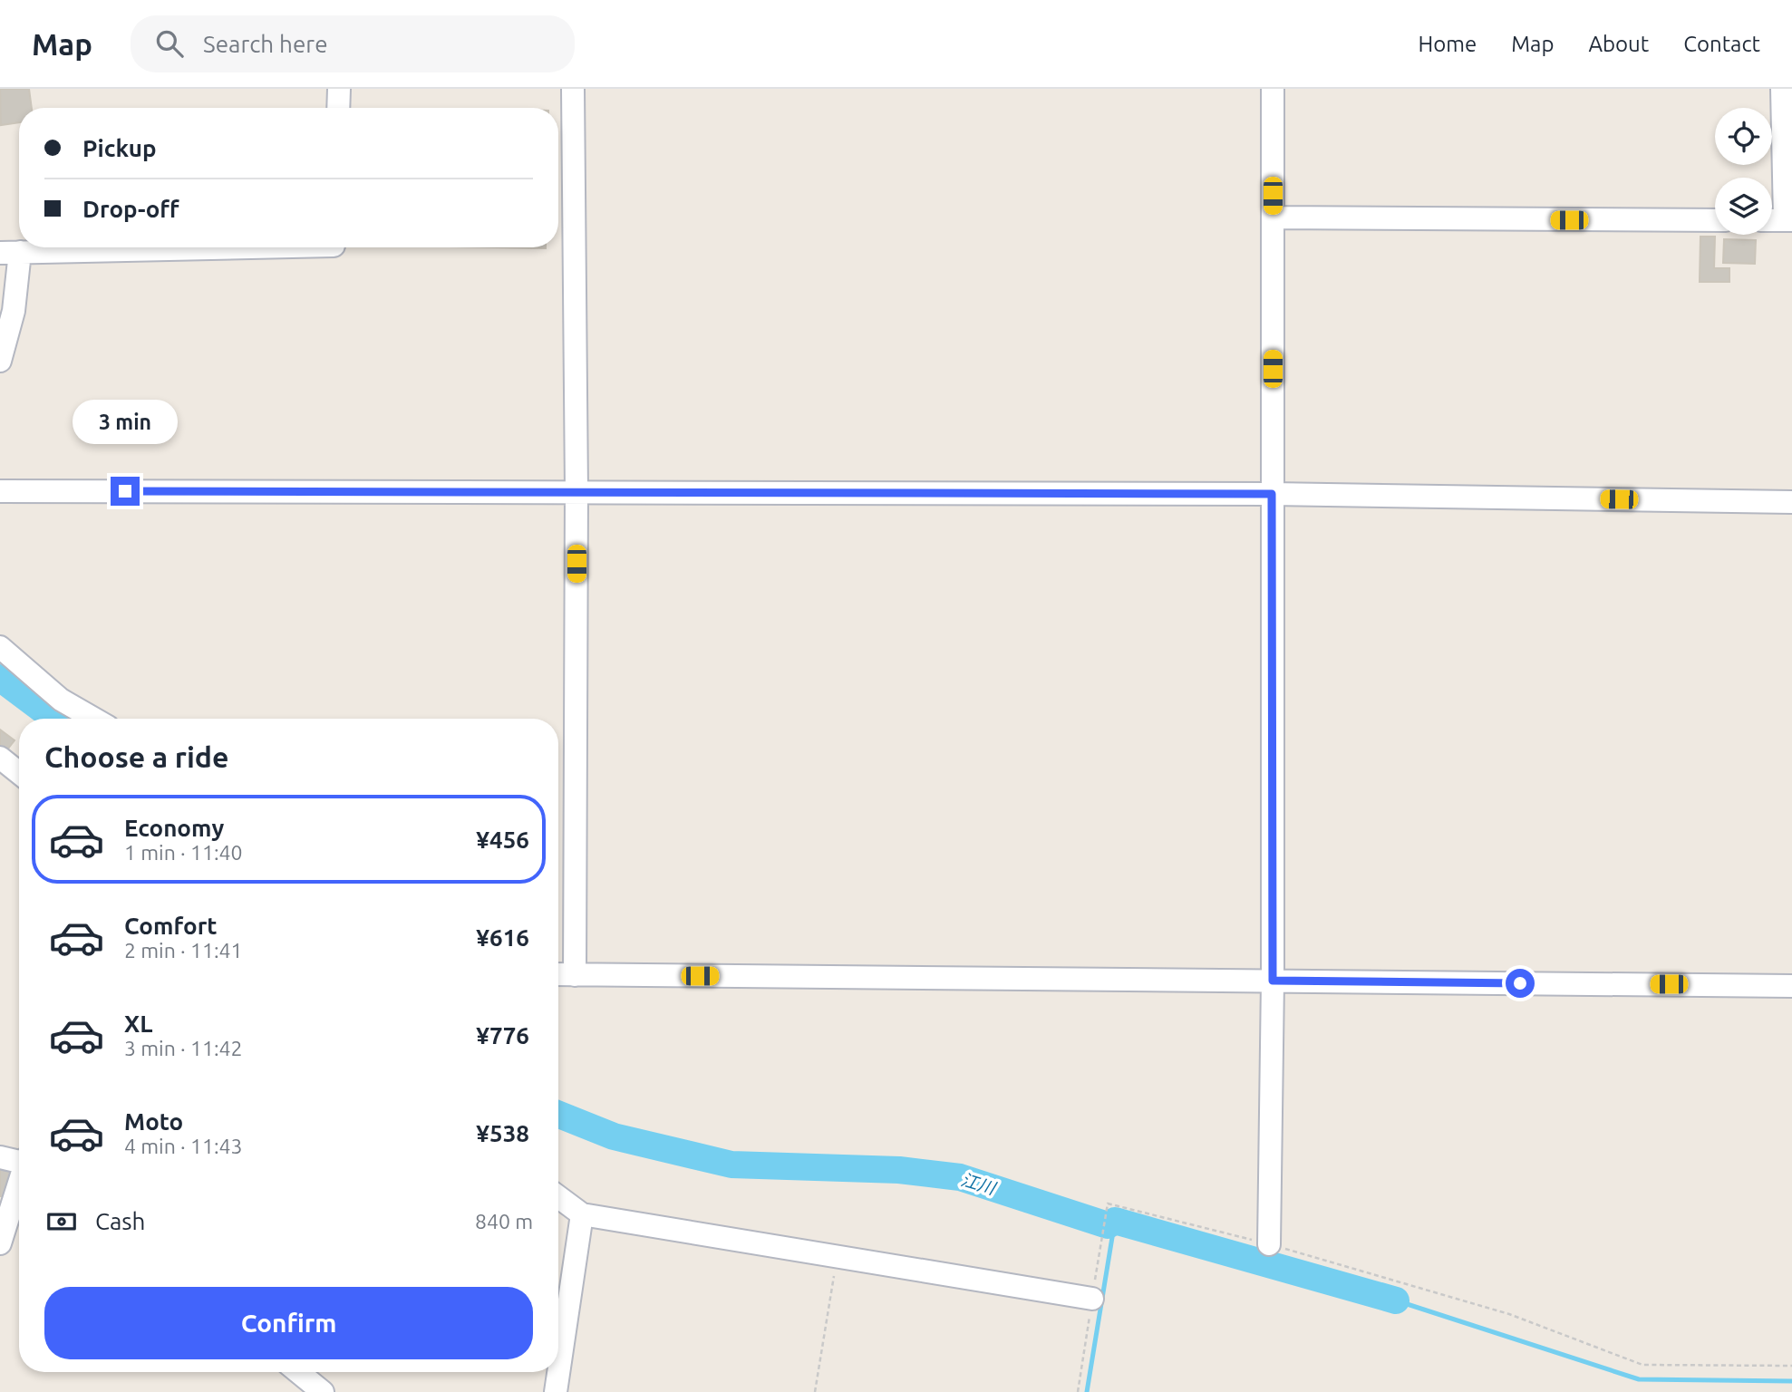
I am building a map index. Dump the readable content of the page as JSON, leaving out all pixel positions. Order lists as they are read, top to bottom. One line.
{"water":["江川"],"page":{"header":"Map","search":"Search here","nav":["Home","Map","About","Contact"],"banner":["Pickup","Drop-off"],"bubble":"3 min","heading":"Choose a ride","list":[{"name":"Economy","note":"1 min · 11:40","value":"¥456"},{"name":"Comfort","note":"2 min · 11:41","value":"¥616"},{"name":"XL","note":"3 min · 11:42","value":"¥776"},{"name":"Moto","note":"4 min · 11:43","value":"¥538"}],"pay":["Cash","840 m"],"buttons":"Confirm"}}
